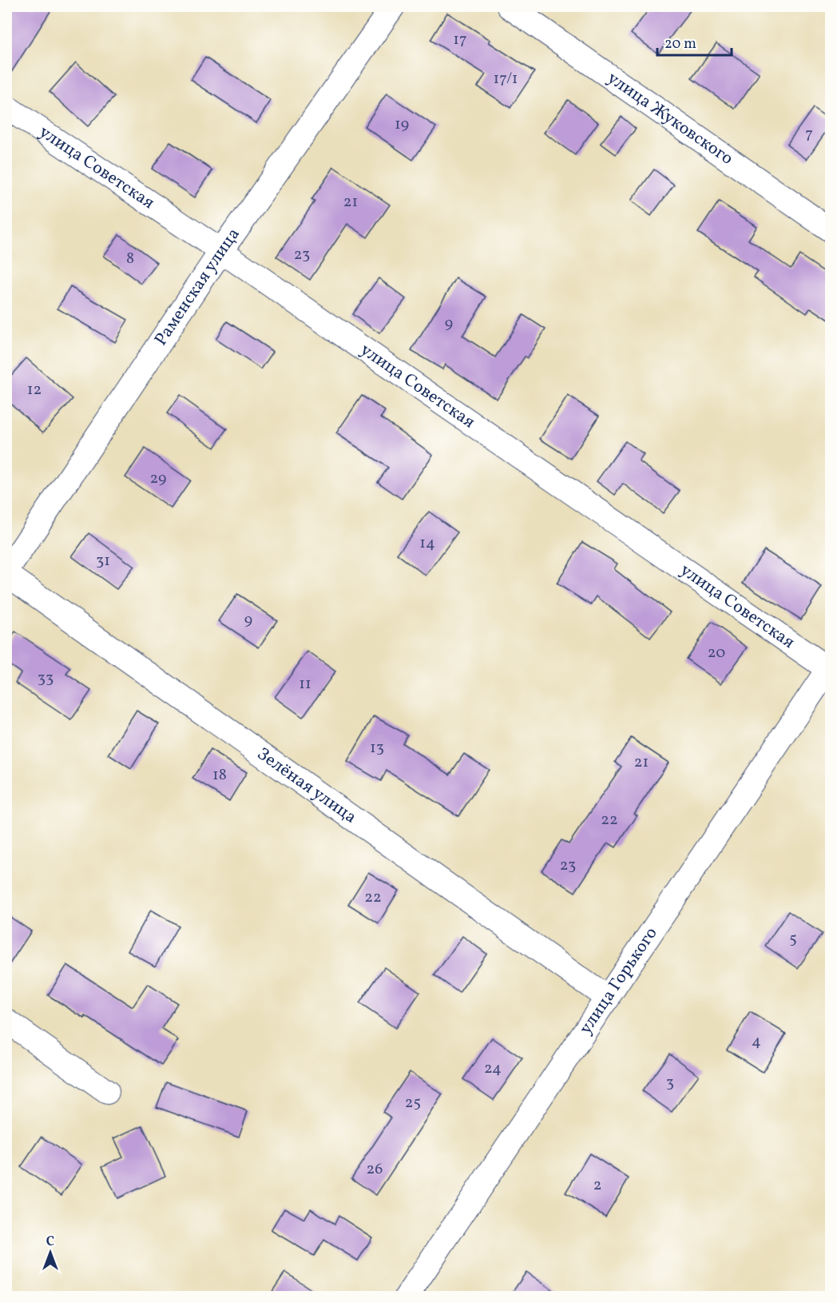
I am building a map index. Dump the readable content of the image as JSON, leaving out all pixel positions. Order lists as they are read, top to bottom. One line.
{"streets":{"street":["улица Жуковского","улица Советская","Раменская улица","Зелёная улица","улица Горького"]},"crossings":[["улица Советская","Раменская улица"],["улица Советская","улица Горького"],["Раменская улица","Зелёная улица"],["Зелёная улица","улица Горького"]],"house_numbers":["17","17/1","19","7","21","23","8","9","12","29","14","31","9","20","33","11","13","21","18","22","23","22","5","4","24","3","25","26","2"],"scale_bar":"20 m","north":"top"}
